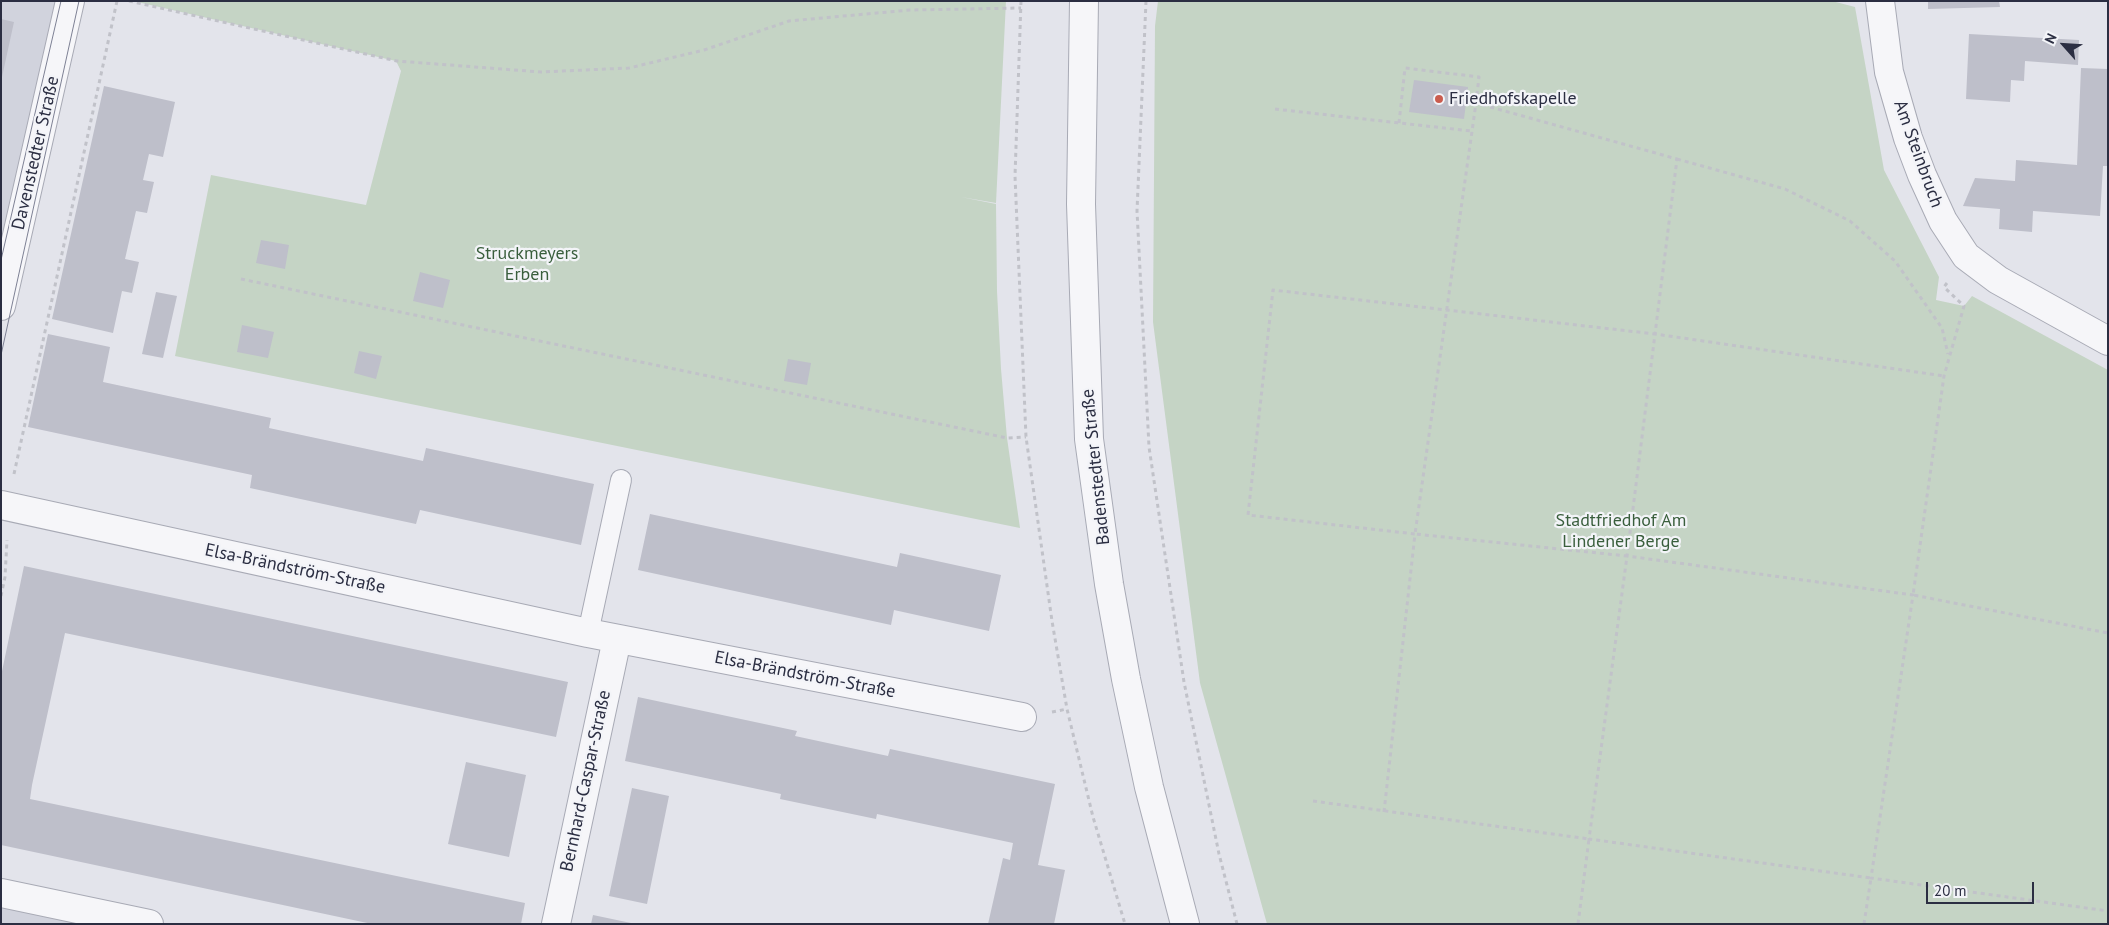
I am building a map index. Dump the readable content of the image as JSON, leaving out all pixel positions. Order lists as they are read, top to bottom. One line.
{"streets":{"street":["Davenstedter Straße","Am Steinbruch","Badenstedter Straße","Elsa-Brändström-Straße","Bernhard-Caspar-Straße"]},"crossings":[["Elsa-Brändström-Straße","Bernhard-Caspar-Straße"]],"parks":["Struckmeyers Erben","Stadtfriedhof Am Lindener Berge"],"places":["Friedhofskapelle"],"scale_bar":"20 m","north":"top left"}
